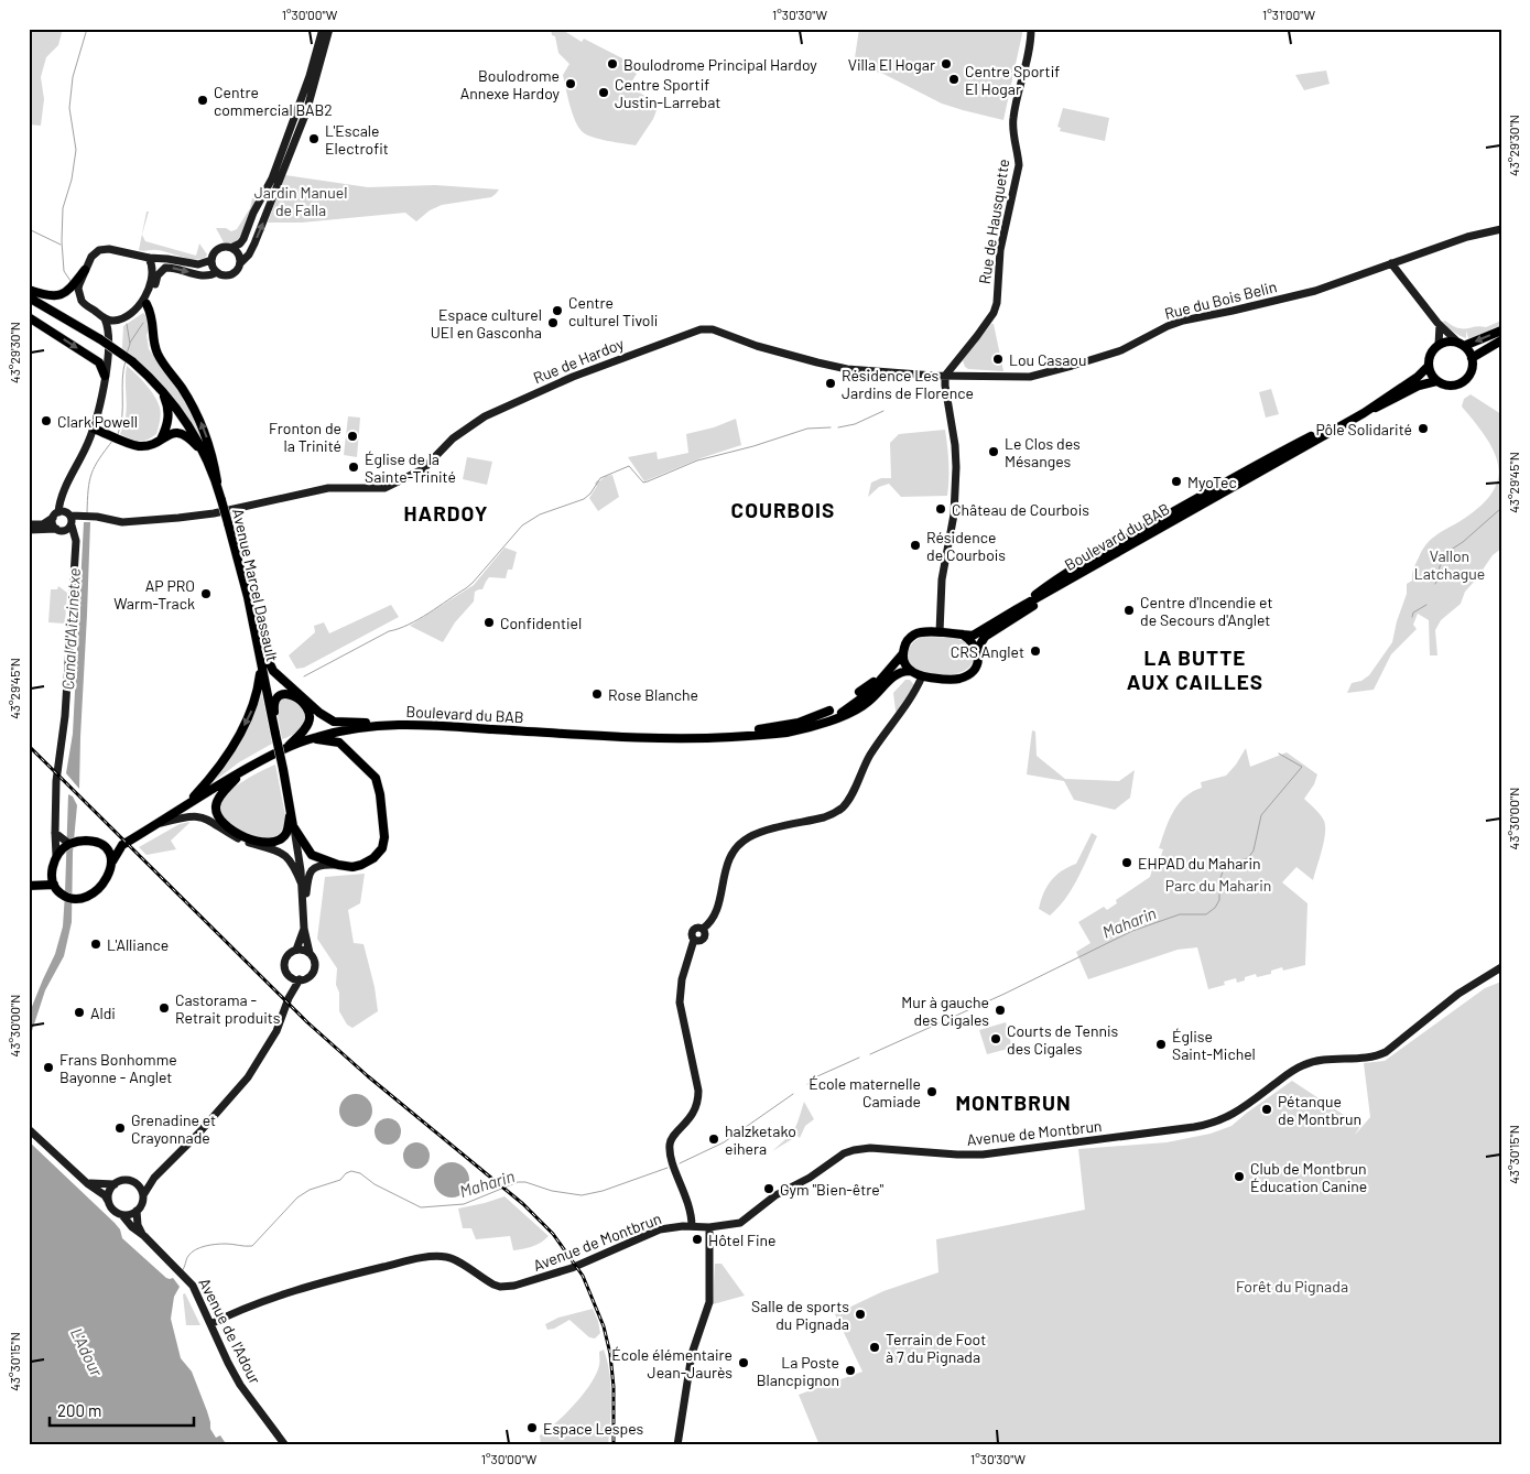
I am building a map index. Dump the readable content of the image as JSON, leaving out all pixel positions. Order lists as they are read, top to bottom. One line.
{"streets":{"main road":["Boulevard du BAB","Avenue Marcel Dassault"],"street":["Rue de Hausquette","Rue du Bois Belin","Rue de Hardoy","Avenue de Montbrun","Avenue de l'Adour"]},"crossings":[["Rue de Hausquette","Rue du Bois Belin"],["Rue de Hausquette","Rue de Hardoy"],["Rue du Bois Belin","Rue de Hardoy"],["Avenue de Montbrun","Avenue de l'Adour"]],"districts":["COURBOIS","HARDOY","LA BUTTE AUX CAILLES","MONTBRUN"],"water":["Canal d'Aitzinetxe","Maharin","L'Adour"],"parks":["Jardin Manuel de Falla","Vallon Latchague","Parc du Maharin","Forêt du Pignada"],"places":["Boulodrome Principal Hardoy","Villa El Hogar","Centre Sportif El Hogar","Boulodrome Annexe Hardoy","Centre Sportif Justin-Larrebat","Centre commercial BAB2","L'Escale Electrofit","Centre culturel Tivoli","Espace culturel UEI en Gasconha","Lou Casaou","Résidence Les Jardins de Florence","Clark Powell","Pôle Solidarité","Fronton de la Trinité","Le Clos des Mésanges","Église de la Sainte-Trinité","MyoTec","Château de Courbois","Résidence de Courbois","AP PRO Warm-Track","Centre d'Incendie et de Secours d'Anglet","Confidentiel","CRS Anglet","Rose Blanche","EHPAD du Maharin","L'Alliance","Castorama - Retrait produits","Mur à gauche des Cigales","Aldi","Courts de Tennis des Cigales","Église Saint-Michel","Frans Bonhomme Bayonne - Anglet","École maternelle Camiade","Pétanque de Montbrun","Grenadine et Crayonnade","halzketako eihera","Club de Montbrun Éducation Canine","Gym \"Bien-être\"","Hôtel Fine","Salle de sports du Pignada","Terrain de Foot à 7 du Pignada","École élémentaire Jean-Jaurès","La Poste Blancpignon","Espace Lespes"],"scale_bar":"200 m","coordinates":["1°30'00\"W","1°30'30\"W","1°31'00\"W","43°29'30\"N","43°29'45\"N","43°30'00\"N","43°30'15\"N"]}
